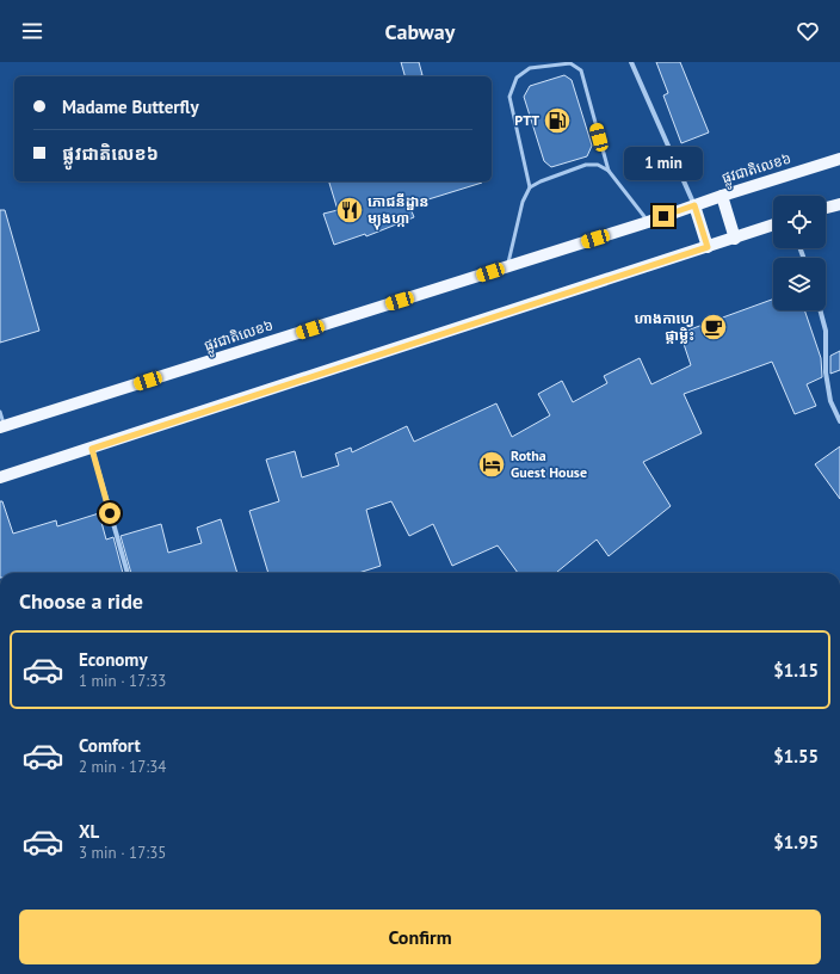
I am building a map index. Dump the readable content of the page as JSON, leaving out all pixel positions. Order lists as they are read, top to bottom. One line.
{"streets":{"main road":["ផ្លូវជាតិលេខ៦"]},"places":{"fuel station":["PTT"],"restaurant":["ភោជនីដ្ឋាន ម្យុងហ្កា"],"cafe":["ហាងកាហ្វេ ផ្កាម្លិះ"],"hotel":["Rotha Guest House"]},"page":{"header":"Cabway","banner":["Madame Butterfly","ផ្លូវជាតិលេខ៦"],"bubble":"1 min","heading":"Choose a ride","list":[{"name":"Economy","note":"1 min · 17:33","value":"$1.15"},{"name":"Comfort","note":"2 min · 17:34","value":"$1.55"},{"name":"XL","note":"3 min · 17:35","value":"$1.95"}],"buttons":"Confirm"}}
